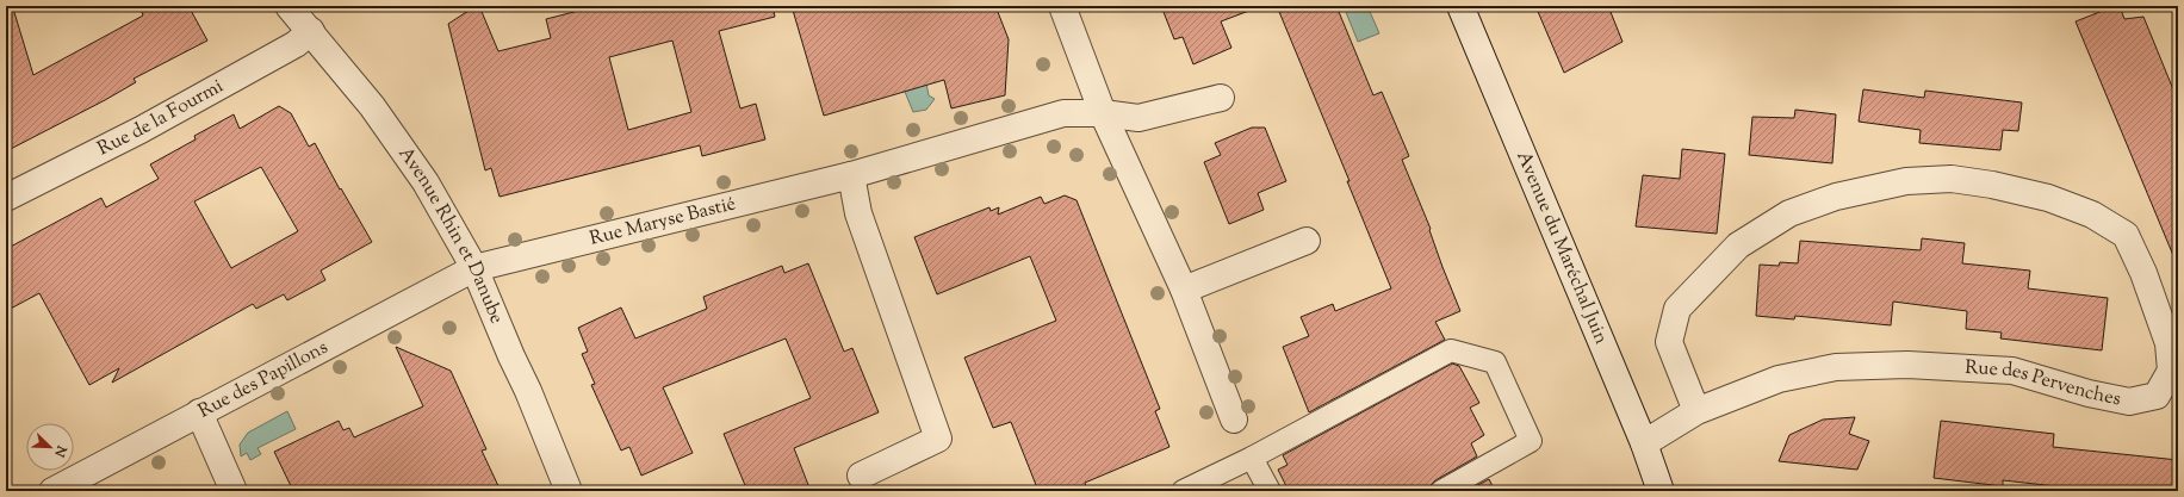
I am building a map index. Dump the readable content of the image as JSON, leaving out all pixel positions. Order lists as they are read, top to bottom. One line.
{"streets":{"street":["Rue de la Fourmi","Rue Maryse Bastié","Avenue Rhin et Danube","Avenue du Maréchal Juin","Rue des Papillons","Rue des Pervenches"]},"crossings":[["Rue de la Fourmi","Avenue Rhin et Danube"],["Rue Maryse Bastié","Avenue Rhin et Danube"],["Rue Maryse Bastié","Rue des Papillons"],["Avenue Rhin et Danube","Rue des Papillons"],["Avenue du Maréchal Juin","Rue des Pervenches"]],"north":"bottom right"}
